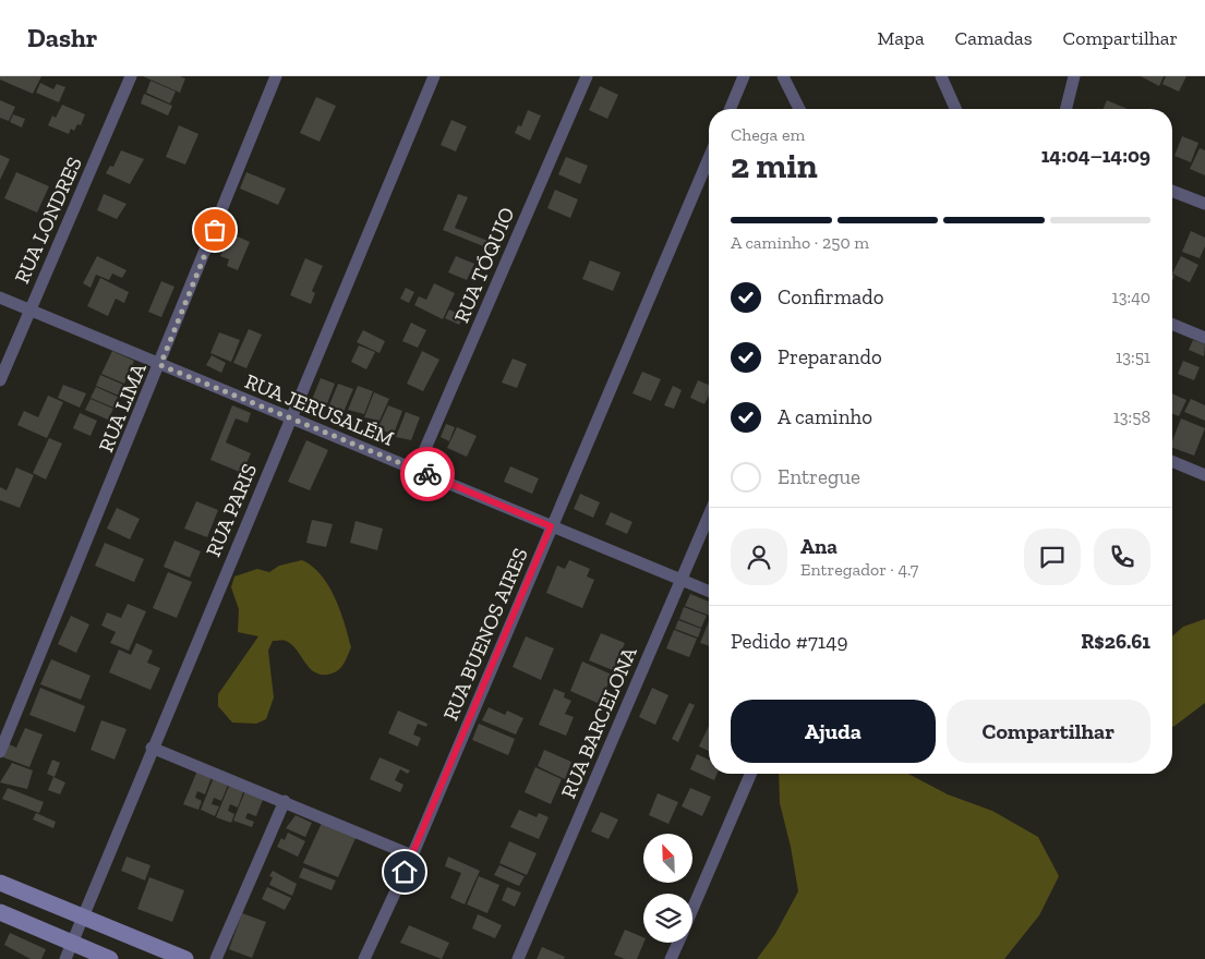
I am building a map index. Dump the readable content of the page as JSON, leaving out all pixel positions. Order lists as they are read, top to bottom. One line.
{"streets":{"street":["RUA LONDRES","RUA TÓQUIO","RUA LIMA","RUA JERUSALÉM","RUA PARIS","RUA BUENOS AIRES","RUA BARCELONA"]},"crossings":[["RUA LONDRES","RUA JERUSALÉM"],["RUA TÓQUIO","RUA JERUSALÉM"],["RUA LIMA","RUA JERUSALÉM"],["RUA JERUSALÉM","RUA PARIS"],["RUA JERUSALÉM","RUA BUENOS AIRES"],["RUA JERUSALÉM","RUA BARCELONA"]],"north":"top left","page":{"header":"Dashr","nav":["Mapa","Camadas","Compartilhar"],"heading":["2 min","Chega em","14:04–14:09"],"panel":["Ana","Entregador · 4.7","Pedido #7149","R$26.61"],"bar":"A caminho · 250 m","list":[["Confirmado","13:40"],["Preparando","13:51"],["A caminho","13:58"],"Entregue"],"buttons":["Ajuda","Compartilhar"]}}
